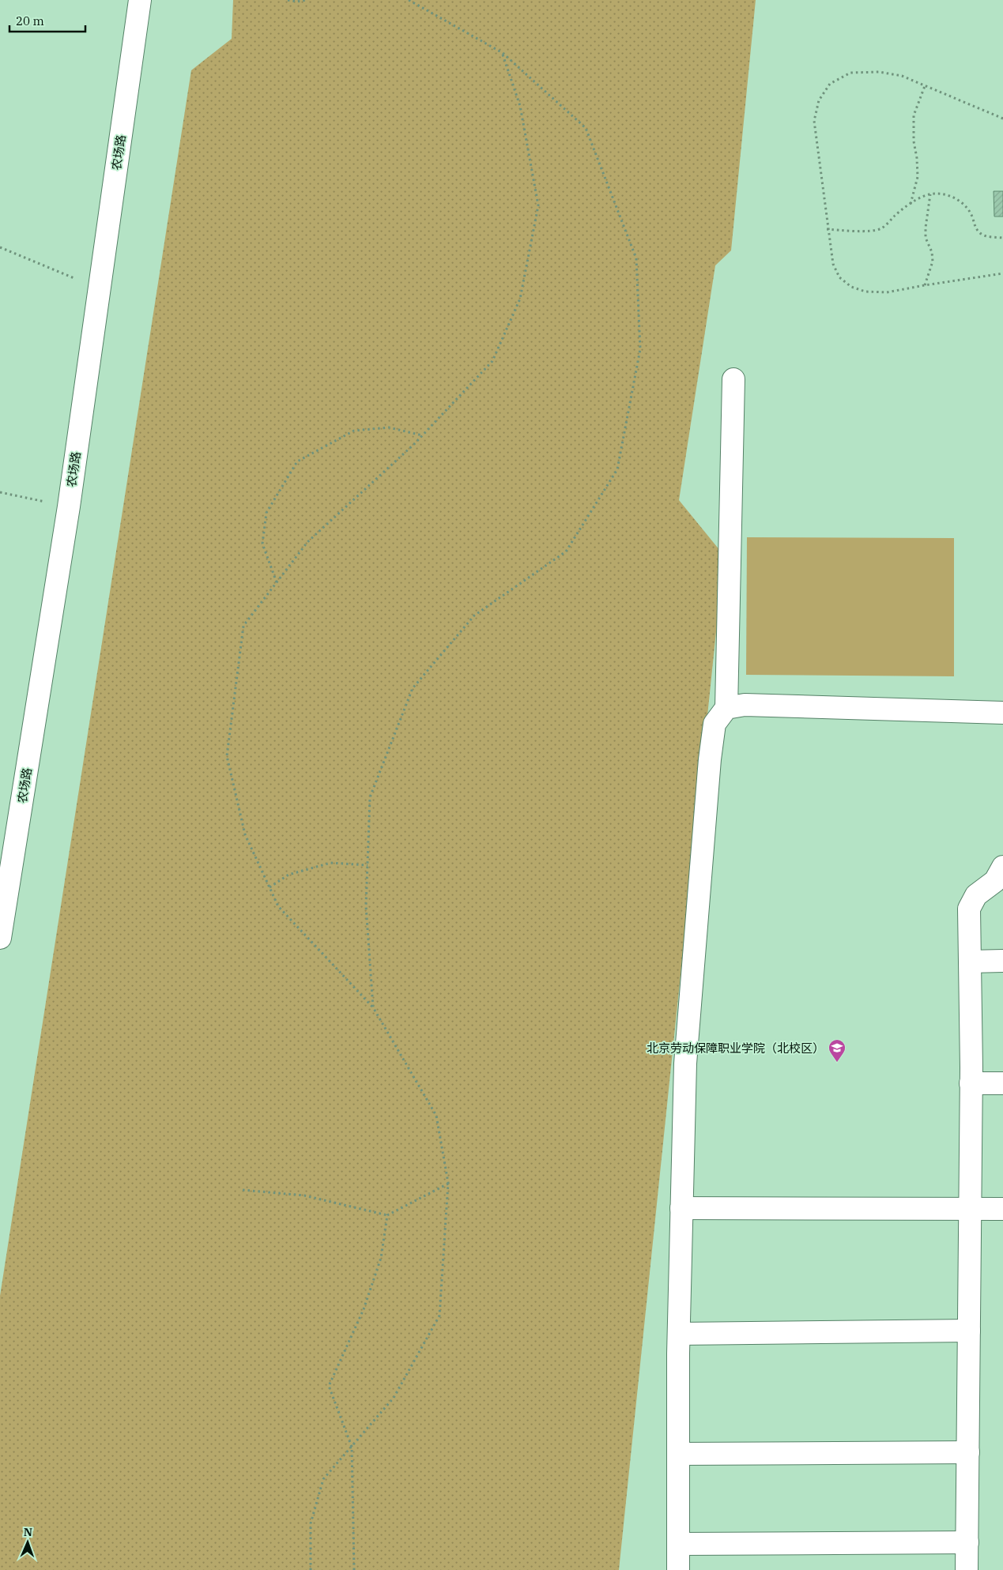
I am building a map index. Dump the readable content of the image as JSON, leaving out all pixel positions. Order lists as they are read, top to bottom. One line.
{"streets":{"street":["农场路"]},"places":{"school or university":["北京劳动保障职业学院（北校区）"]},"scale_bar":"20 m","north":"top"}
